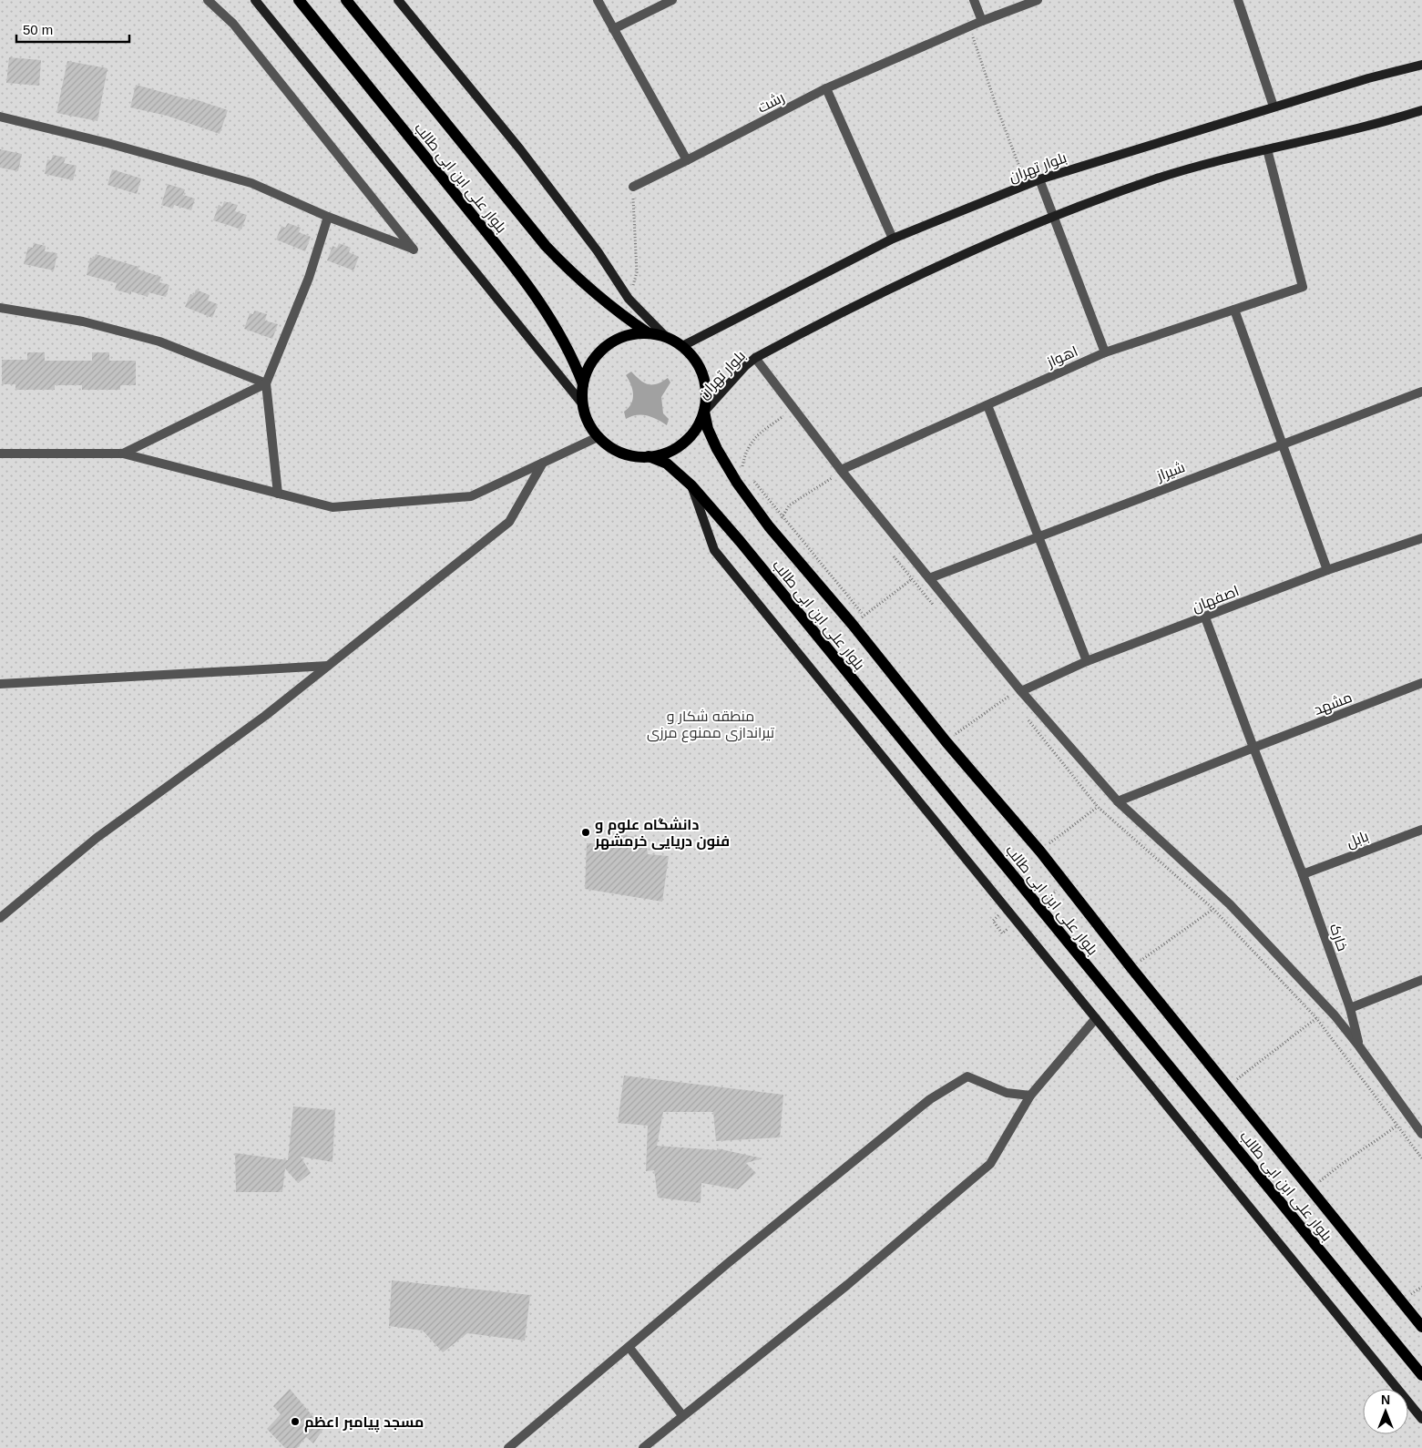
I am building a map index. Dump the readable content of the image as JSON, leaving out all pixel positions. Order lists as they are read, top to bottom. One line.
{"streets":{"main road":["بلوار علی ابن ابی طالب"],"street":["رشت","بلوار تهران","اهواز","شیراز","اصفهان","مشهد","بابل","خارک"]},"crossings":[["بلوار تهران","بلوار علی ابن ابی طالب"],["بلوار تهران","اهواز"],["مشهد","خارک"],["بابل","خارک"]],"parks":["منطقه شکار و تیراندازی ممنوع مرزی"],"places":["دانشگاه علوم و فنون دریایی خرمشهر","مسجد پیامبر اعظم"],"scale_bar":"50 m","north":"top"}
